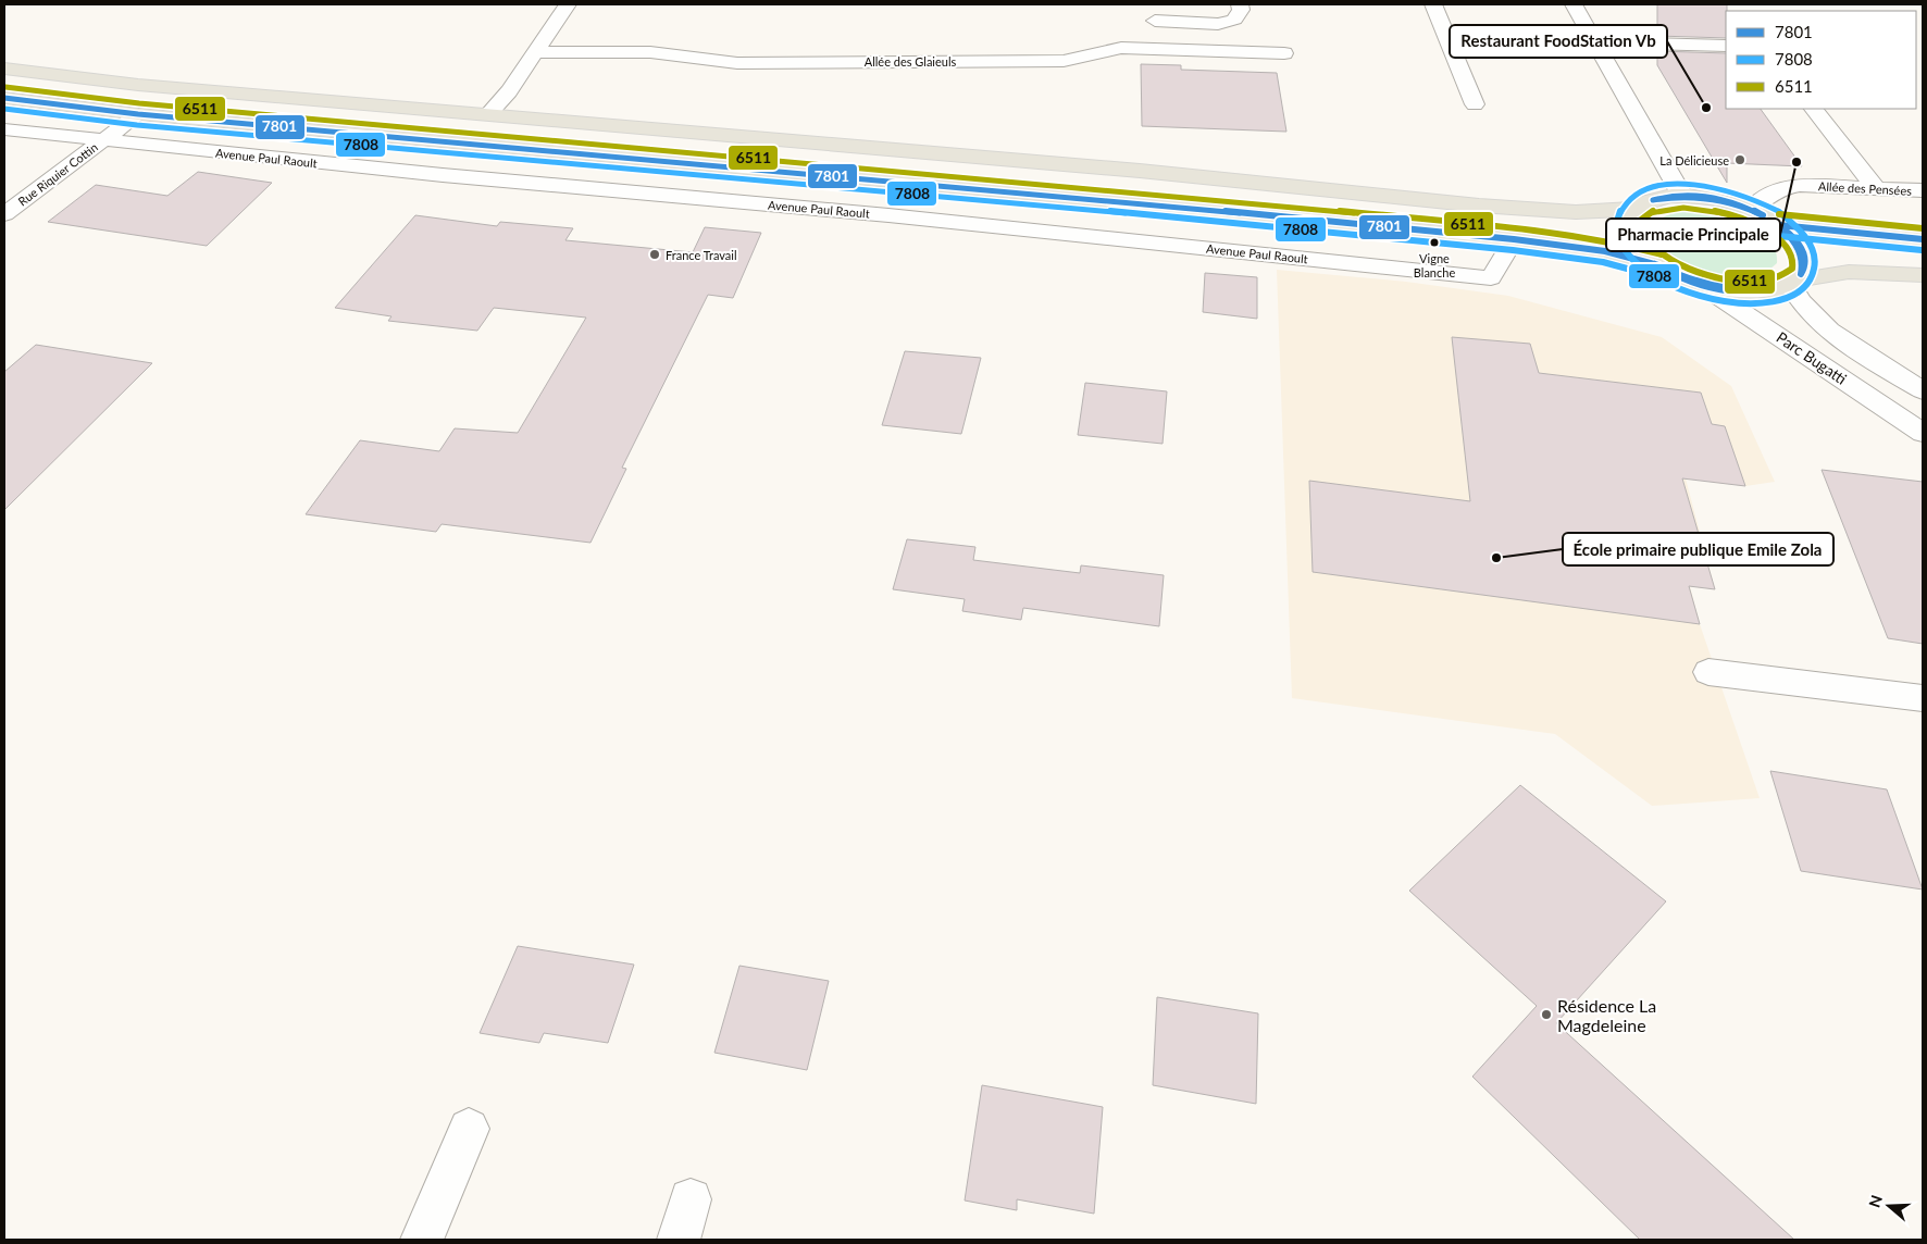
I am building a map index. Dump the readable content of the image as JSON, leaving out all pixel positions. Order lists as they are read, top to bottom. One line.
{"streets":{"street":["Allée des Glaieuls","Avenue Paul Raoult","Rue Riquier Cottin","Allée des Pensées","Parc Bugatti"]},"crossings":[["Avenue Paul Raoult","Rue Riquier Cottin"]],"places":["Restaurant FoodStation Vb","La Délicieuse","Pharmacie Principale","Vigne Blanche","France Travail","École primaire publique Emile Zola","Résidence La Magdeleine"],"lines":["transit line 6511","transit line 7801","transit line 7808"],"legend":["7801","7808","6511"],"north":"left"}
